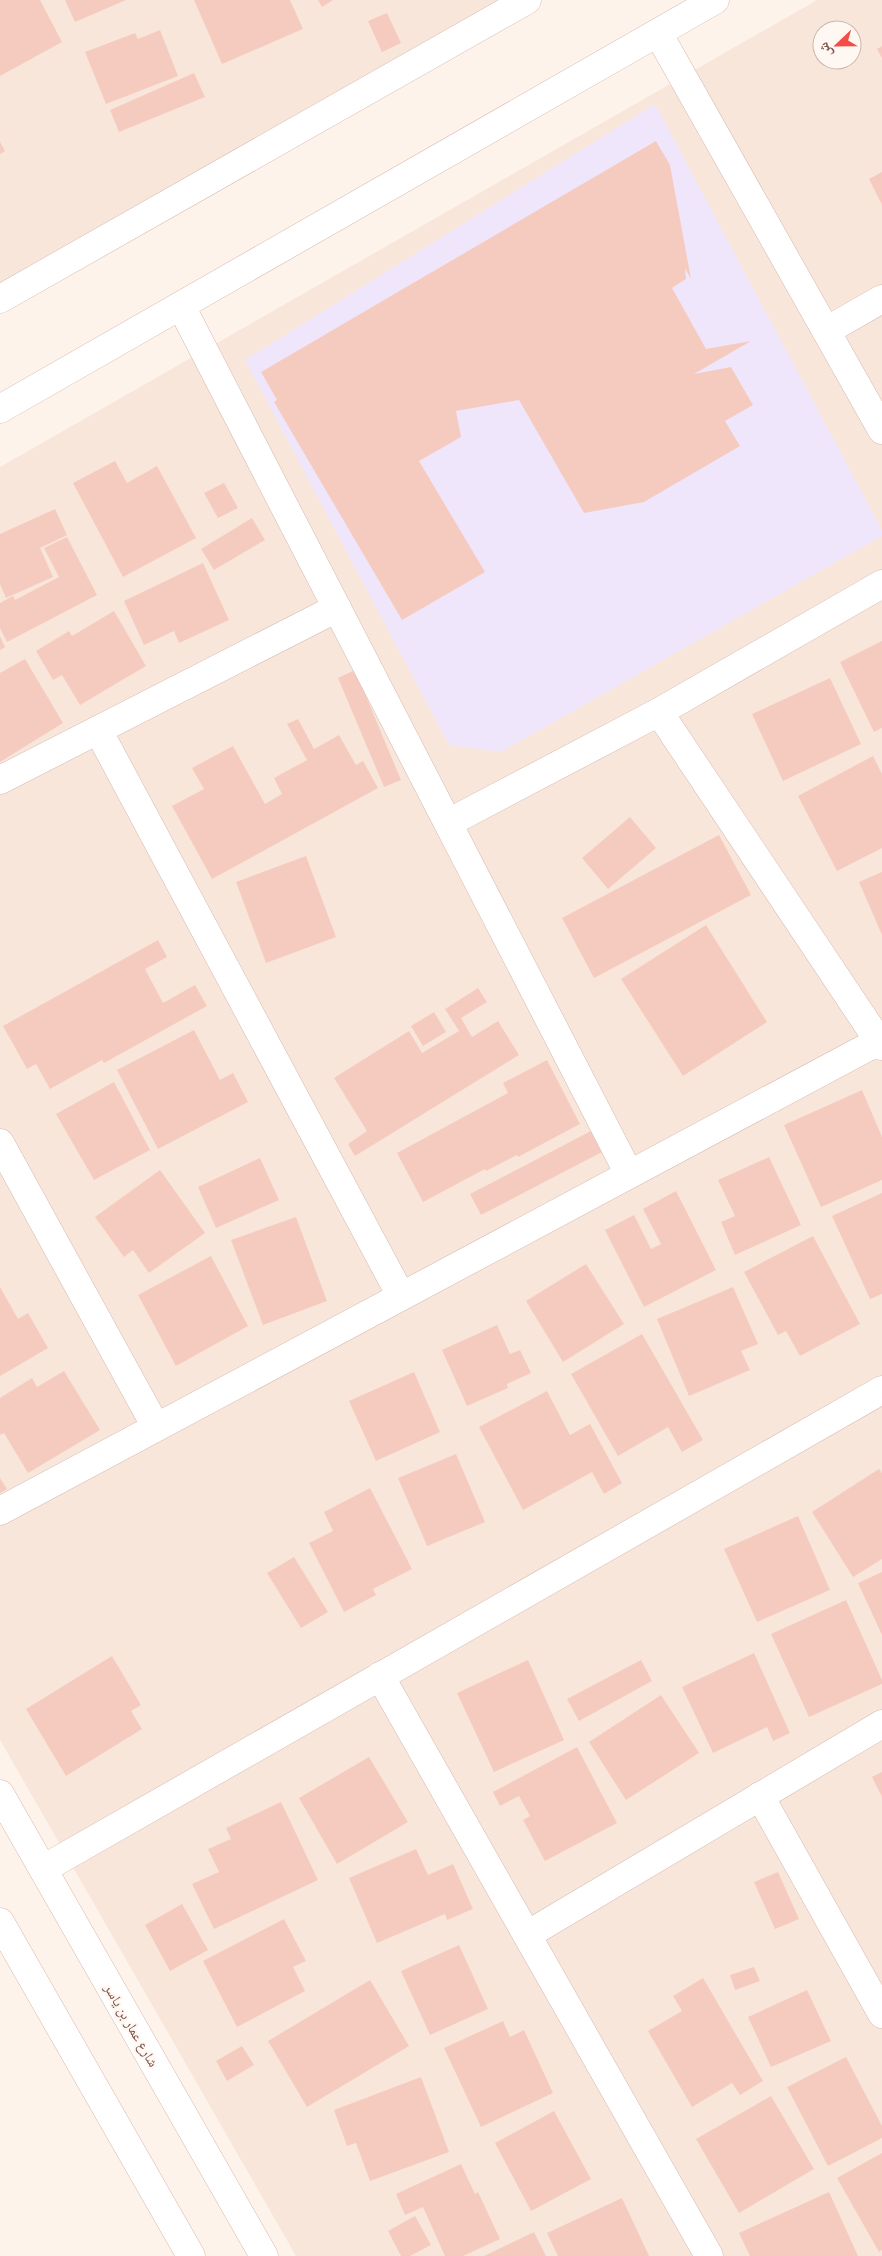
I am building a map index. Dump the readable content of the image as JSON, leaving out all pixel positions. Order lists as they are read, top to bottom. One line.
{"streets":{"street":["شارع عمار بن ياسر"]},"north":"left"}
